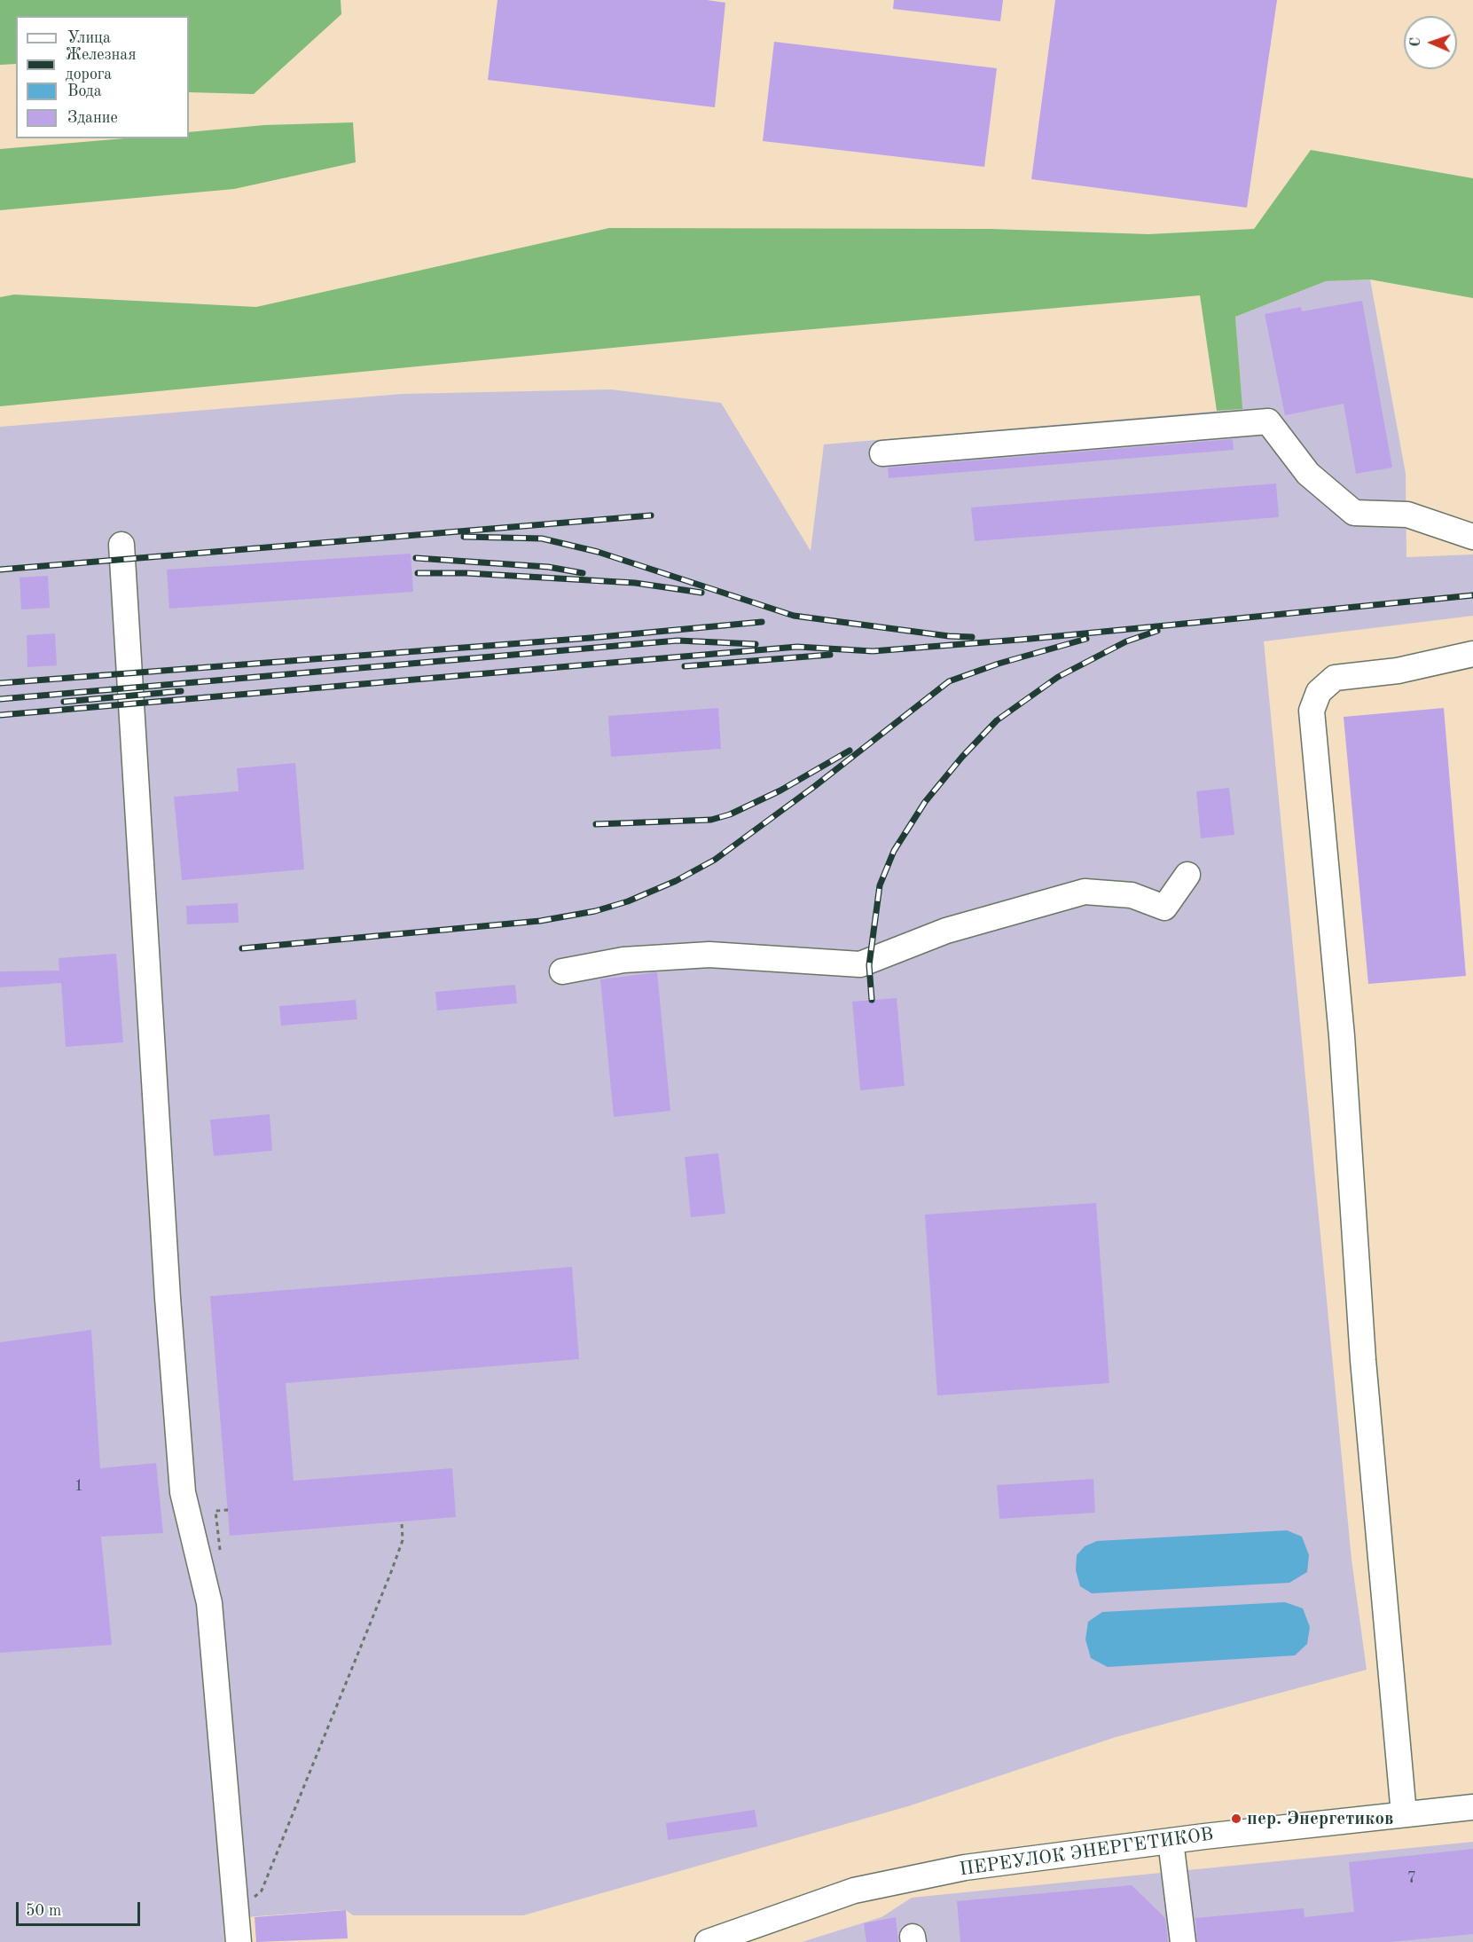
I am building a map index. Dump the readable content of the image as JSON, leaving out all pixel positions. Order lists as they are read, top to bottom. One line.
{"streets":{"street":["ПЕРЕУЛОК ЭНЕРГЕТИКОВ"]},"places":["пер. Энергетиков"],"house_numbers":["1","7"],"legend":["Улица","Железная дорога","Вода","Здание"],"scale_bar":"50 m","north":"left"}
